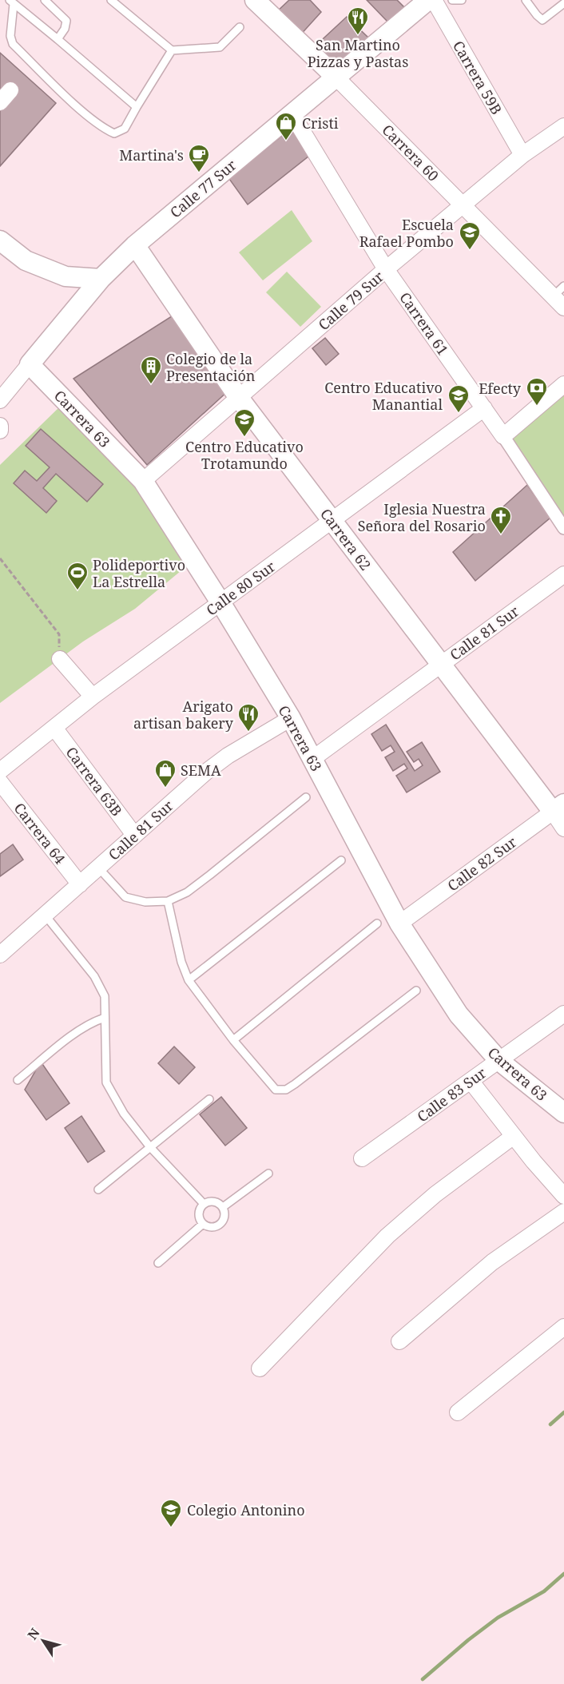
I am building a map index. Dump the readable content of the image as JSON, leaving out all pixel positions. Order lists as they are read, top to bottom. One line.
{"streets":{"street":["Carrera 59B","Carrera 60","Calle 77 Sur","Calle 79 Sur","Carrera 61","Carrera 63","Carrera 62","Calle 80 Sur","Calle 81 Sur","Carrera 63B","Carrera 64","Calle 82 Sur","Calle 83 Sur"]},"crossings":[["Carrera 59B","Calle 79 Sur"],["Carrera 60","Calle 77 Sur"],["Carrera 60","Calle 79 Sur"],["Calle 77 Sur","Carrera 61"],["Calle 77 Sur","Carrera 63"],["Calle 77 Sur","Carrera 62"],["Calle 79 Sur","Carrera 61"],["Calle 79 Sur","Carrera 63"],["Calle 79 Sur","Carrera 62"],["Carrera 61","Calle 80 Sur"],["Carrera 63","Calle 80 Sur"],["Carrera 63","Calle 81 Sur"],["Carrera 63","Calle 82 Sur"],["Carrera 63","Calle 83 Sur"],["Carrera 62","Calle 80 Sur"],["Carrera 62","Calle 81 Sur"],["Carrera 62","Calle 82 Sur"],["Calle 80 Sur","Carrera 63B"],["Calle 81 Sur","Carrera 63B"],["Calle 81 Sur","Carrera 64"]],"places":{"restaurant":["San Martino Pizzas y Pastas","Arigato artisan bakery"],"shop":["Cristi","SEMA"],"cafe":["Martina's"],"school or university":["Escuela Rafael Pombo","Centro Educativo Manantial","Centro Educativo Trotamundo","Colegio Antonino"],"building":["Colegio de la Presentación"],"bank":["Efecty"],"church":["Iglesia Nuestra Señora del Rosario"],"sports":["Polideportivo La Estrella"]},"north":"top left"}
